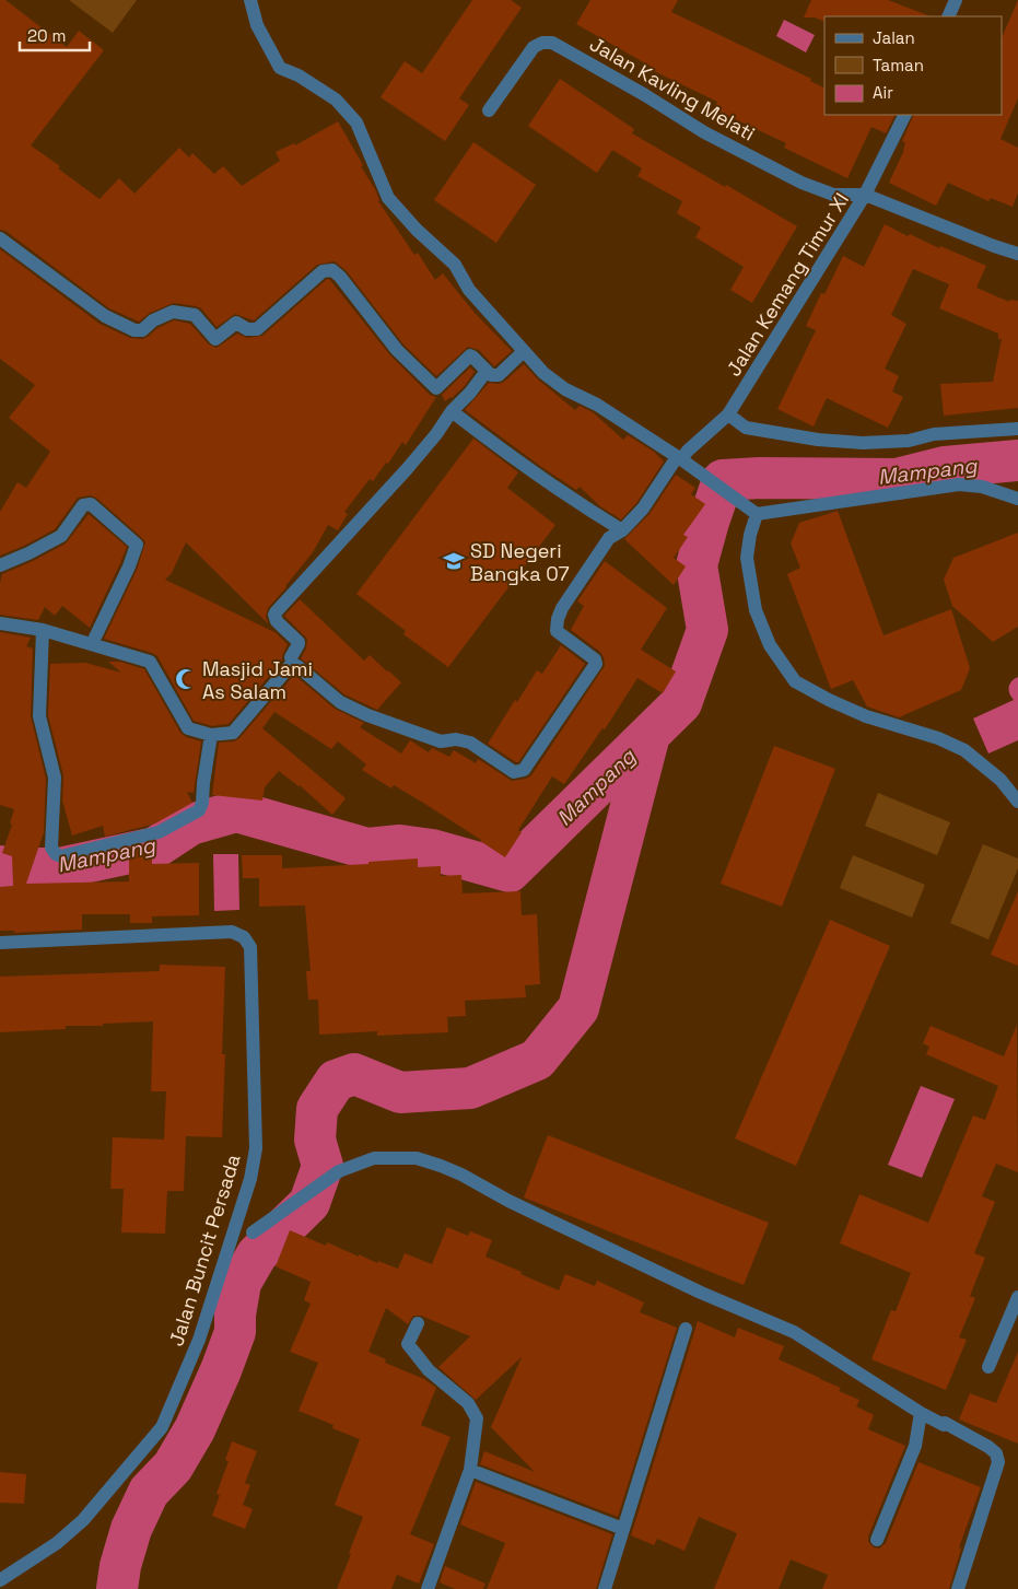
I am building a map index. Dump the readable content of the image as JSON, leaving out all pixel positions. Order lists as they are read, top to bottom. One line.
{"streets":{"street":["Jalan Kavling Melati","Jalan Kemang Timur XI","Jalan Buncit Persada"]},"crossings":[["Jalan Kavling Melati","Jalan Kemang Timur XI"]],"water":["Mampang"],"places":{"school or university":["SD Negeri Bangka 07"],"mosque":["Masjid Jami As Salam"]},"legend":["Jalan","Taman","Air"],"scale_bar":"20 m"}
